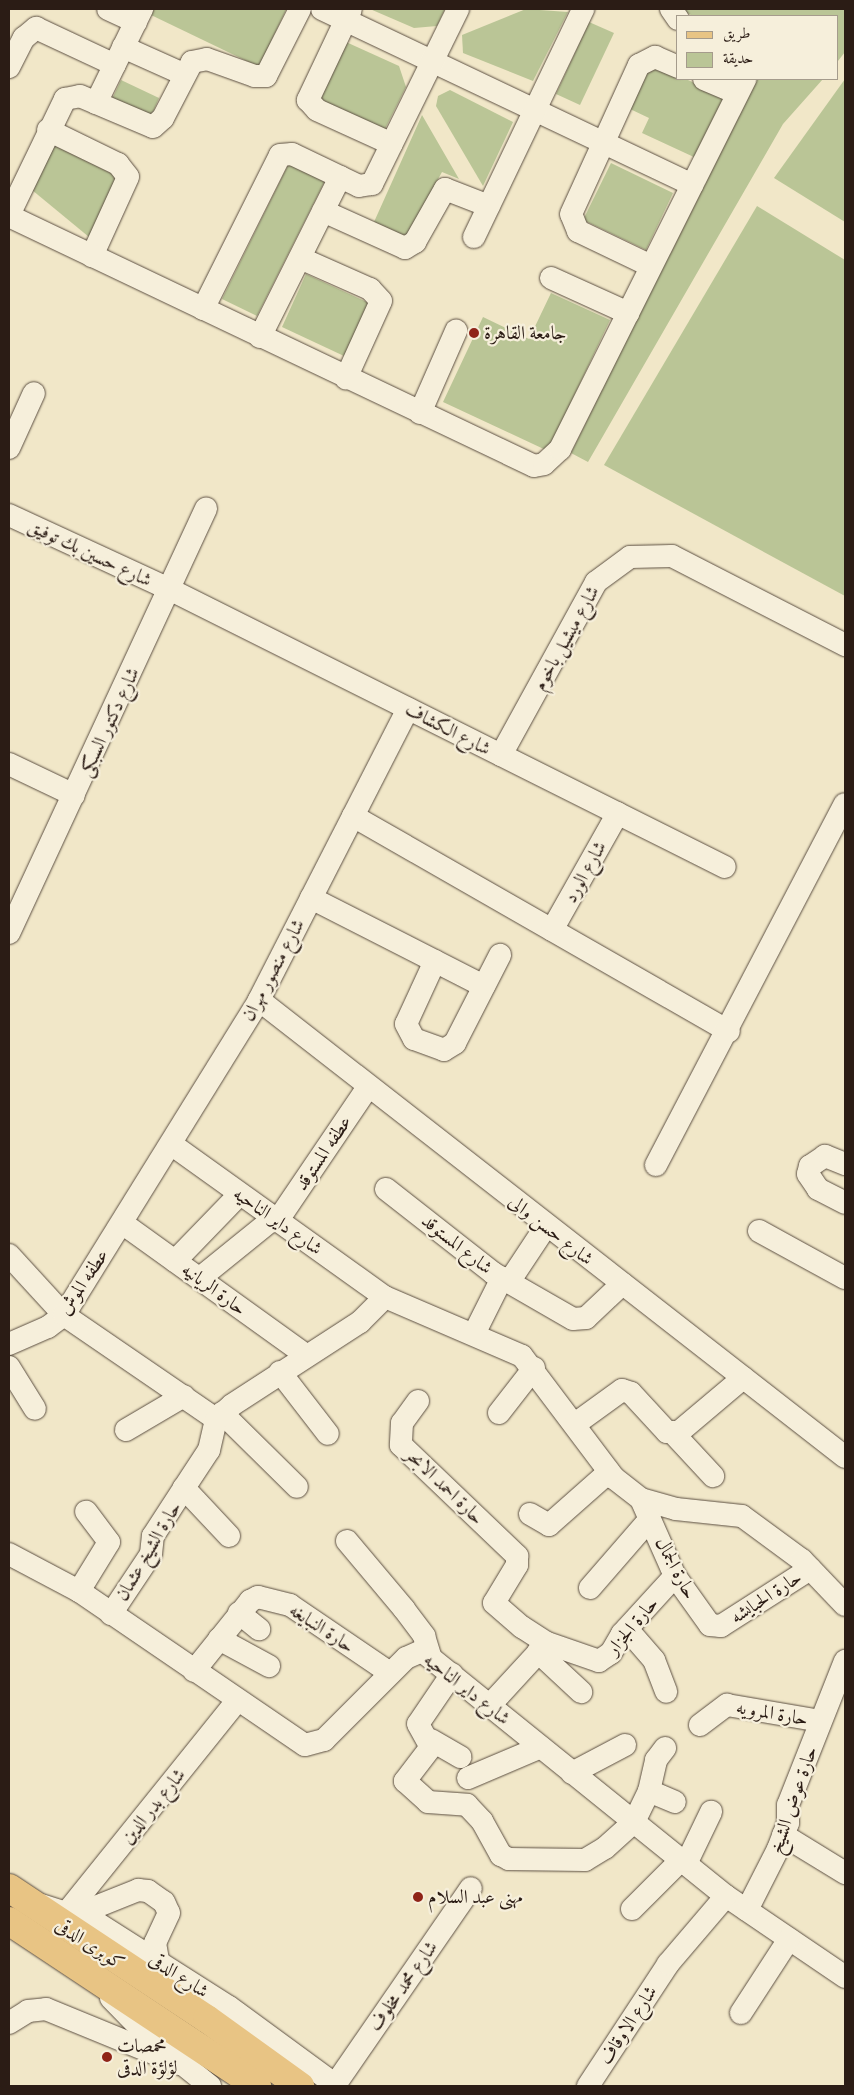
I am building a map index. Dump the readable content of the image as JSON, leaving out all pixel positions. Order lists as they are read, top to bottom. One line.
{"streets":{"main road":["كوبرى الدقى"],"street":["شارع حسين بك توفيق","شارع ميشيل باخوم","شارع دكتور السبكى","شارع الكشاف","شارع الورد","شارع منصور مهران","عطفه المستوقد","شارع داير الناحيه","شارع حسن والى","شارع المستوقد","عطفه الموش","حارة الريانيه","حارة احمد الابحر","حارة الشيخ عثمان","حارة الجمال","حارة الحبايشه","حارة الجزار","حارة النبايغه","حارة المرويه","حارة عوض الشيخ","شارع بدر الدين","شارع الدقى","شارع محمد مخلوف","شارع الاوقاف"]},"crossings":[["شارع حسين بك توفيق","شارع دكتور السبكى"],["شارع حسين بك توفيق","شارع الكشاف"],["شارع ميشيل باخوم","شارع الكشاف"],["شارع دكتور السبكى","شارع الكشاف"],["شارع الكشاف","شارع الورد"],["شارع الكشاف","شارع منصور مهران"],["شارع منصور مهران","شارع داير الناحيه"],["شارع منصور مهران","شارع حسن والى"],["شارع منصور مهران","عطفه الموش"],["شارع منصور مهران","حارة الريانيه"],["عطفه المستوقد","شارع داير الناحيه"],["عطفه المستوقد","شارع حسن والى"],["عطفه المستوقد","حارة الريانيه"],["شارع داير الناحيه","شارع المستوقد"],["شارع داير الناحيه","حارة الشيخ عثمان"],["شارع داير الناحيه","حارة الجمال"],["شارع داير الناحيه","حارة الحبايشه"],["شارع داير الناحيه","حارة النبايغه"],["شارع داير الناحيه","حارة عوض الشيخ"],["شارع داير الناحيه","شارع بدر الدين"],["شارع داير الناحيه","شارع الاوقاف"],["عطفه الموش","حارة الريانيه"],["حارة احمد الابحر","حارة الجزار"],["حارة الجمال","حارة الحبايشه"],["حارة الجمال","حارة الجزار"],["حارة المرويه","حارة عوض الشيخ"],["شارع بدر الدين","شارع الدقى"],["كوبرى الدقى","شارع الدقى"],["شارع الدقى","شارع محمد مخلوف"]],"places":["جامعة القاهرة","مهنى عبد السلام","محمصات لؤلؤة الدقى"],"legend":["طريق","حديقة"]}
